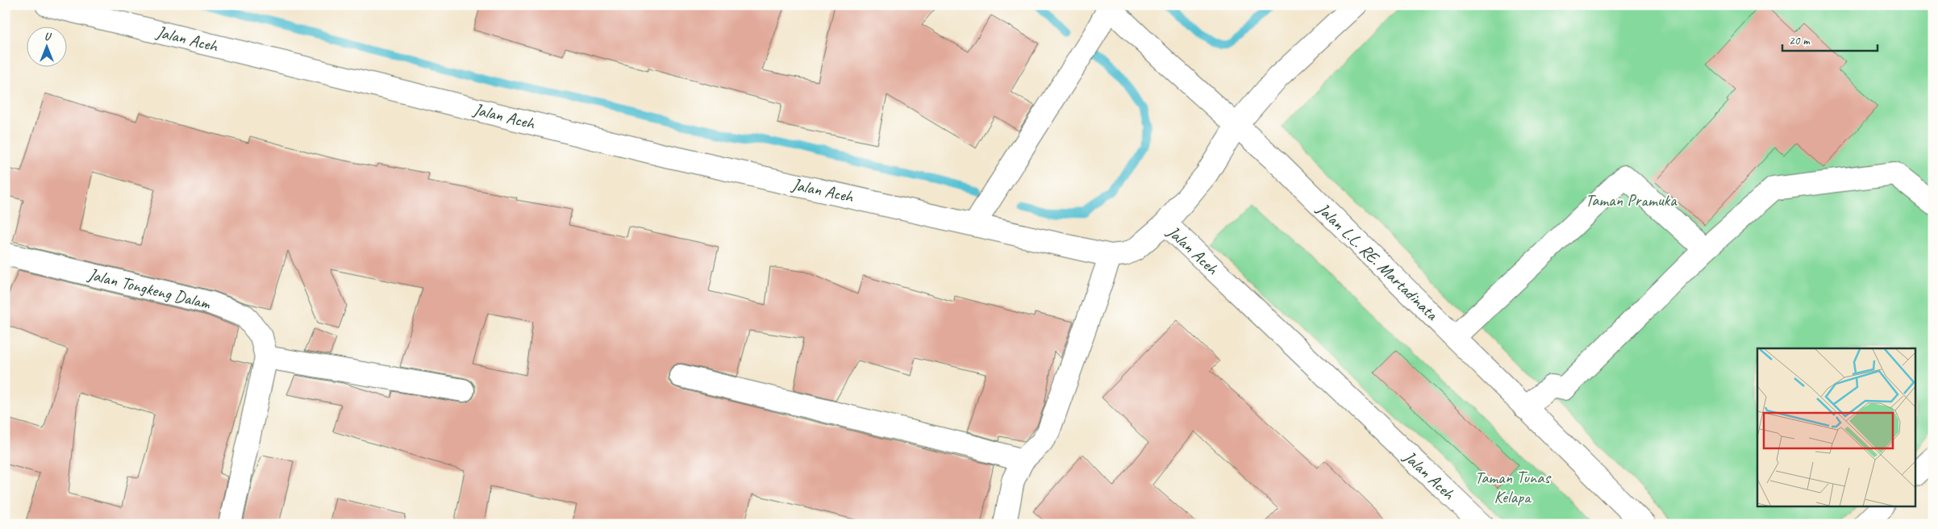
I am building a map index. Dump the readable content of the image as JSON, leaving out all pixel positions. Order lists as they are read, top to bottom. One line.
{"streets":{"main road":["Jalan Aceh","Jalan L.L. RE. Martadinata","Jalan Tongkeng Dalam"]},"parks":["Taman Pramuka","Taman Tunas Kelapa"],"scale_bar":"20 m","north":"top"}
